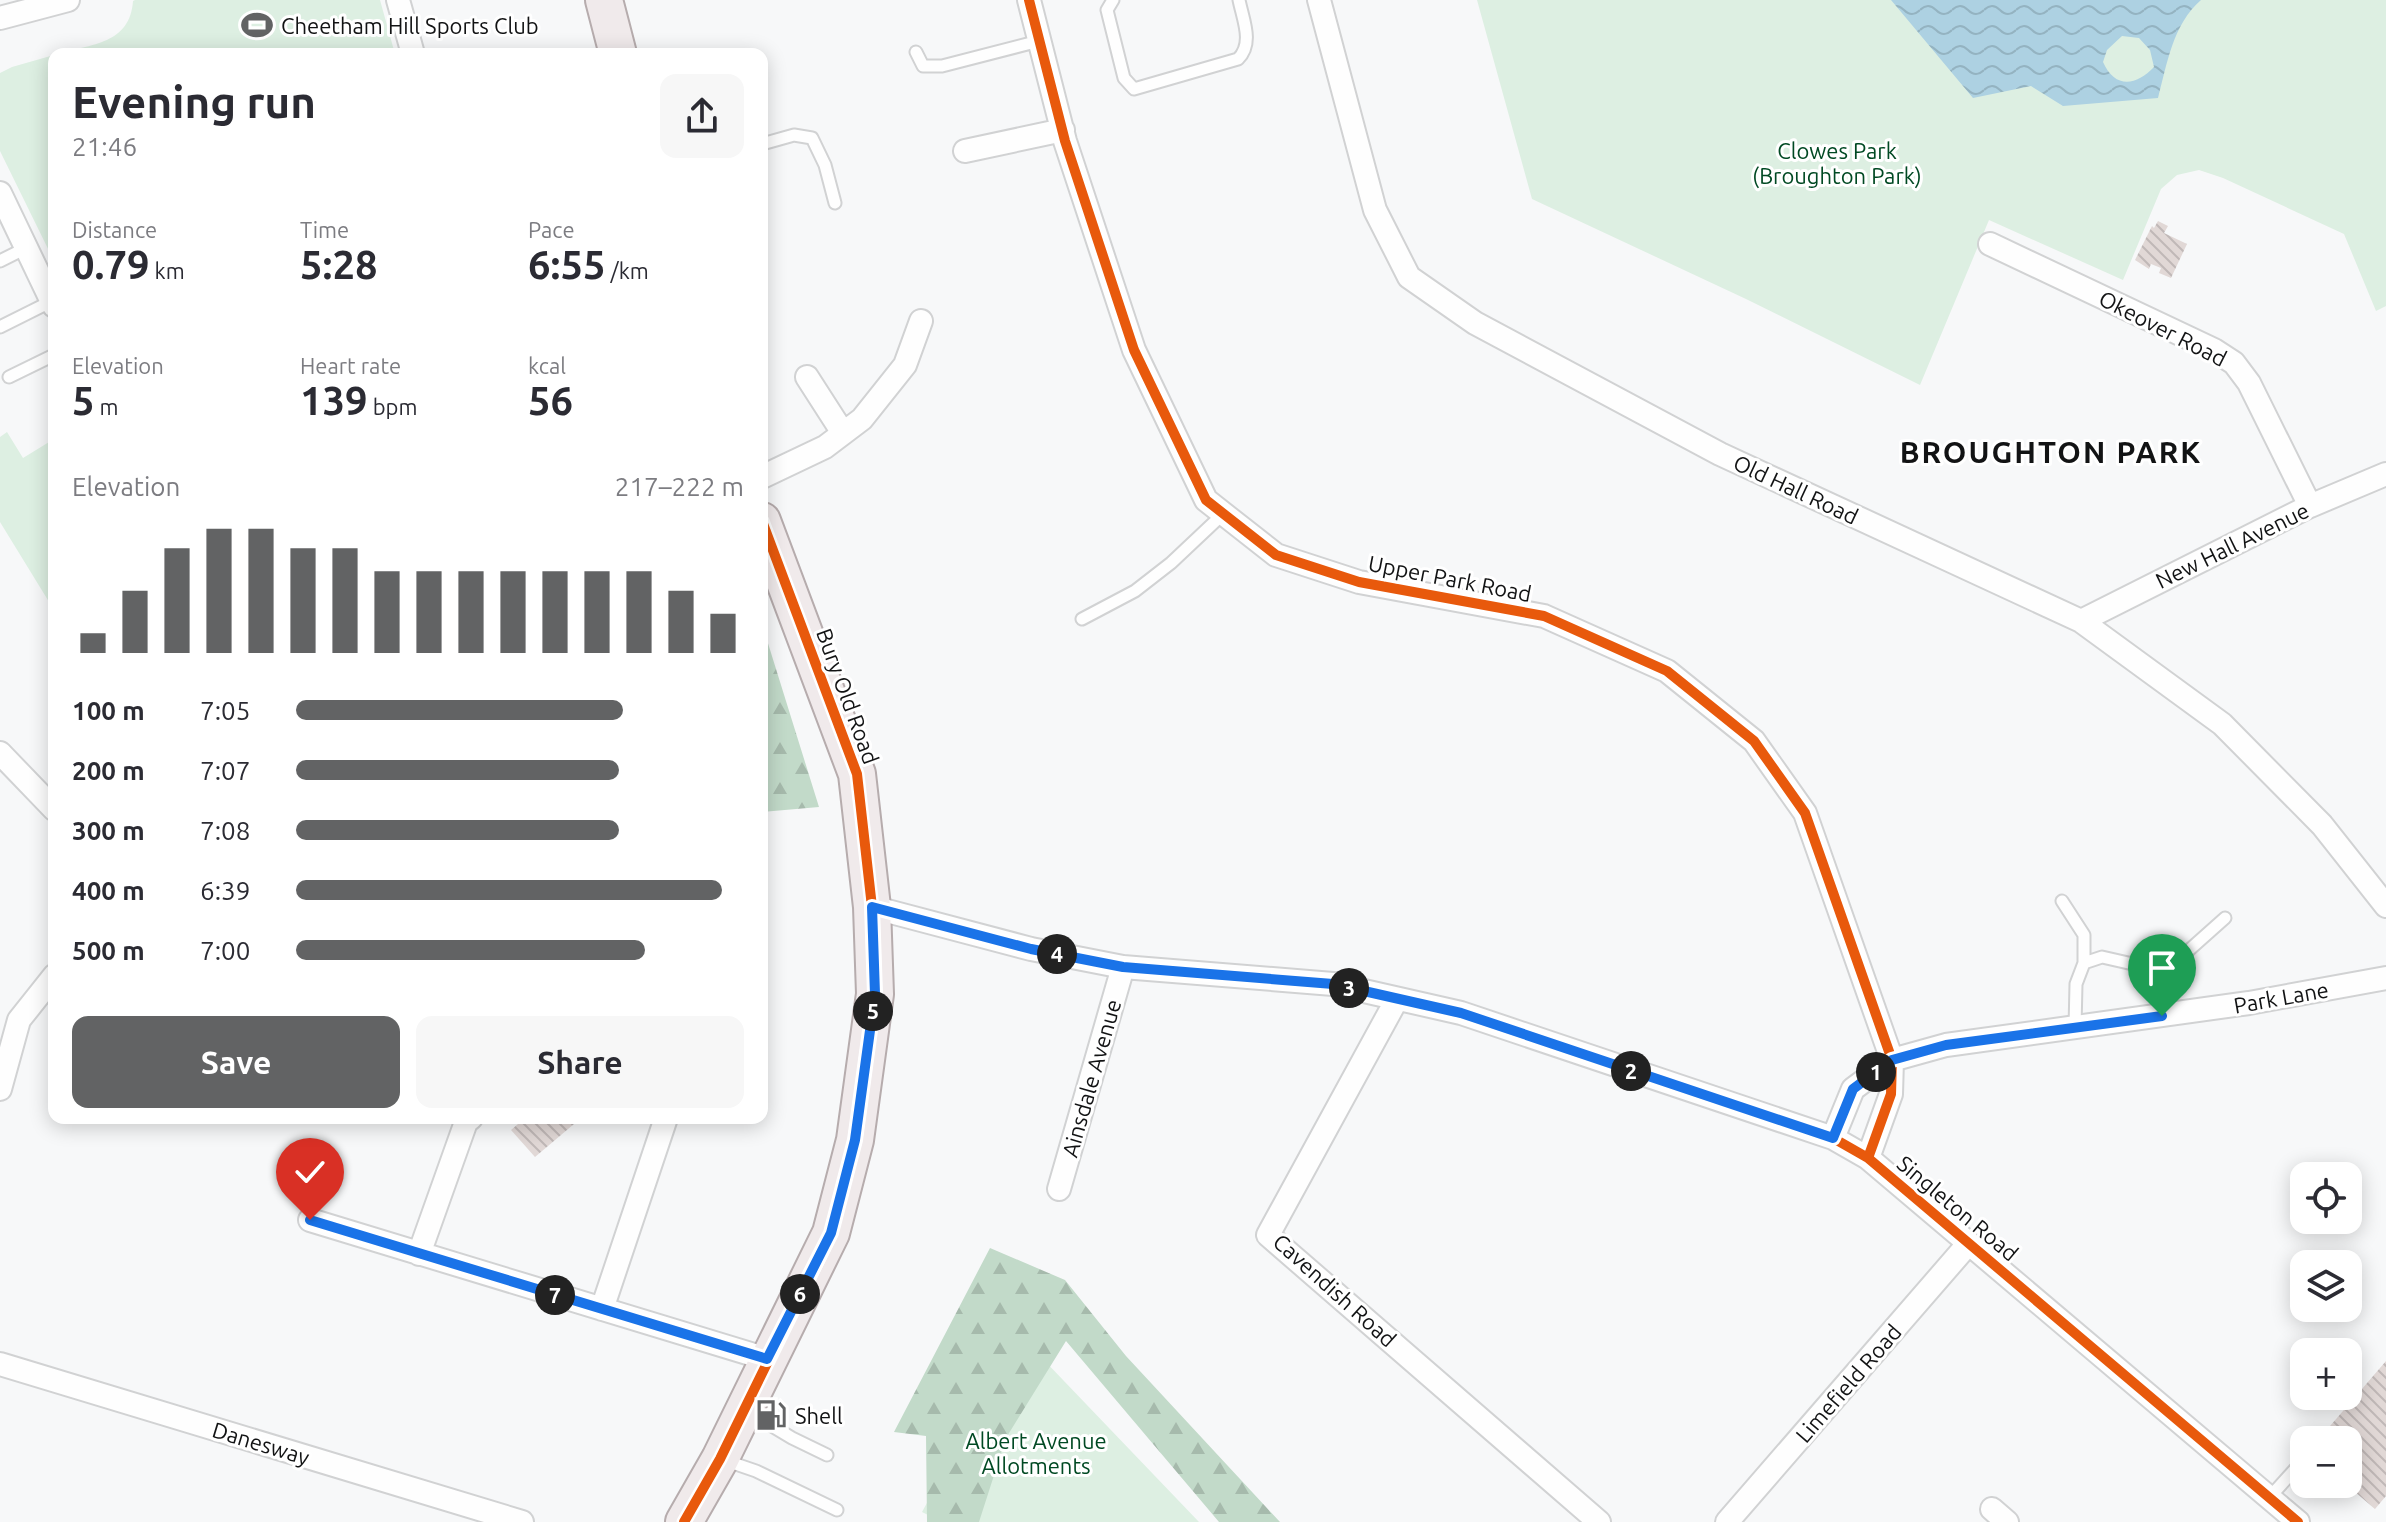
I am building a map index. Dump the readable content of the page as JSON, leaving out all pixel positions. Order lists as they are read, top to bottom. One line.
{"streets":{"main road":["Bury Old Road"],"street":["Okeover Road","Old Hall Road","New Hall Avenue","Upper Park Road","Park Lane","Ainsdale Avenue","Singleton Road","Cavendish Road","Limefield Road","Danesway"]},"crossings":[["Okeover Road","New Hall Avenue"],["Old Hall Road","New Hall Avenue"],["Upper Park Road","Park Lane"],["Upper Park Road","Singleton Road"],["Bury Old Road","Singleton Road"],["Ainsdale Avenue","Singleton Road"],["Singleton Road","Cavendish Road"],["Singleton Road","Limefield Road"]],"districts":["BROUGHTON PARK"],"parks":["Clowes Park (Broughton Park)","Albert Avenue Allotments"],"places":{"sports":["Cheetham Hill Sports Club"],"fuel station":["Shell"]},"page":{"heading":["Evening run","21:46"],"stats":[["Distance","0.79 km"],["Time","5:28"],["Pace","6:55 /km"],["Elevation","5 m"],["Heart rate","139 bpm"],["kcal","56"]],"chart":["Elevation","217–222 m"],"list":[{"name":"100 m","note":"7:05"},{"name":"200 m","note":"7:07"},{"name":"300 m","note":"7:08"},{"name":"400 m","note":"6:39"},{"name":"500 m","note":"7:00"}],"pins":["4","3","5","2","1","6","7"],"buttons":["Save","Share"],"map_buttons":["+","−"]}}
